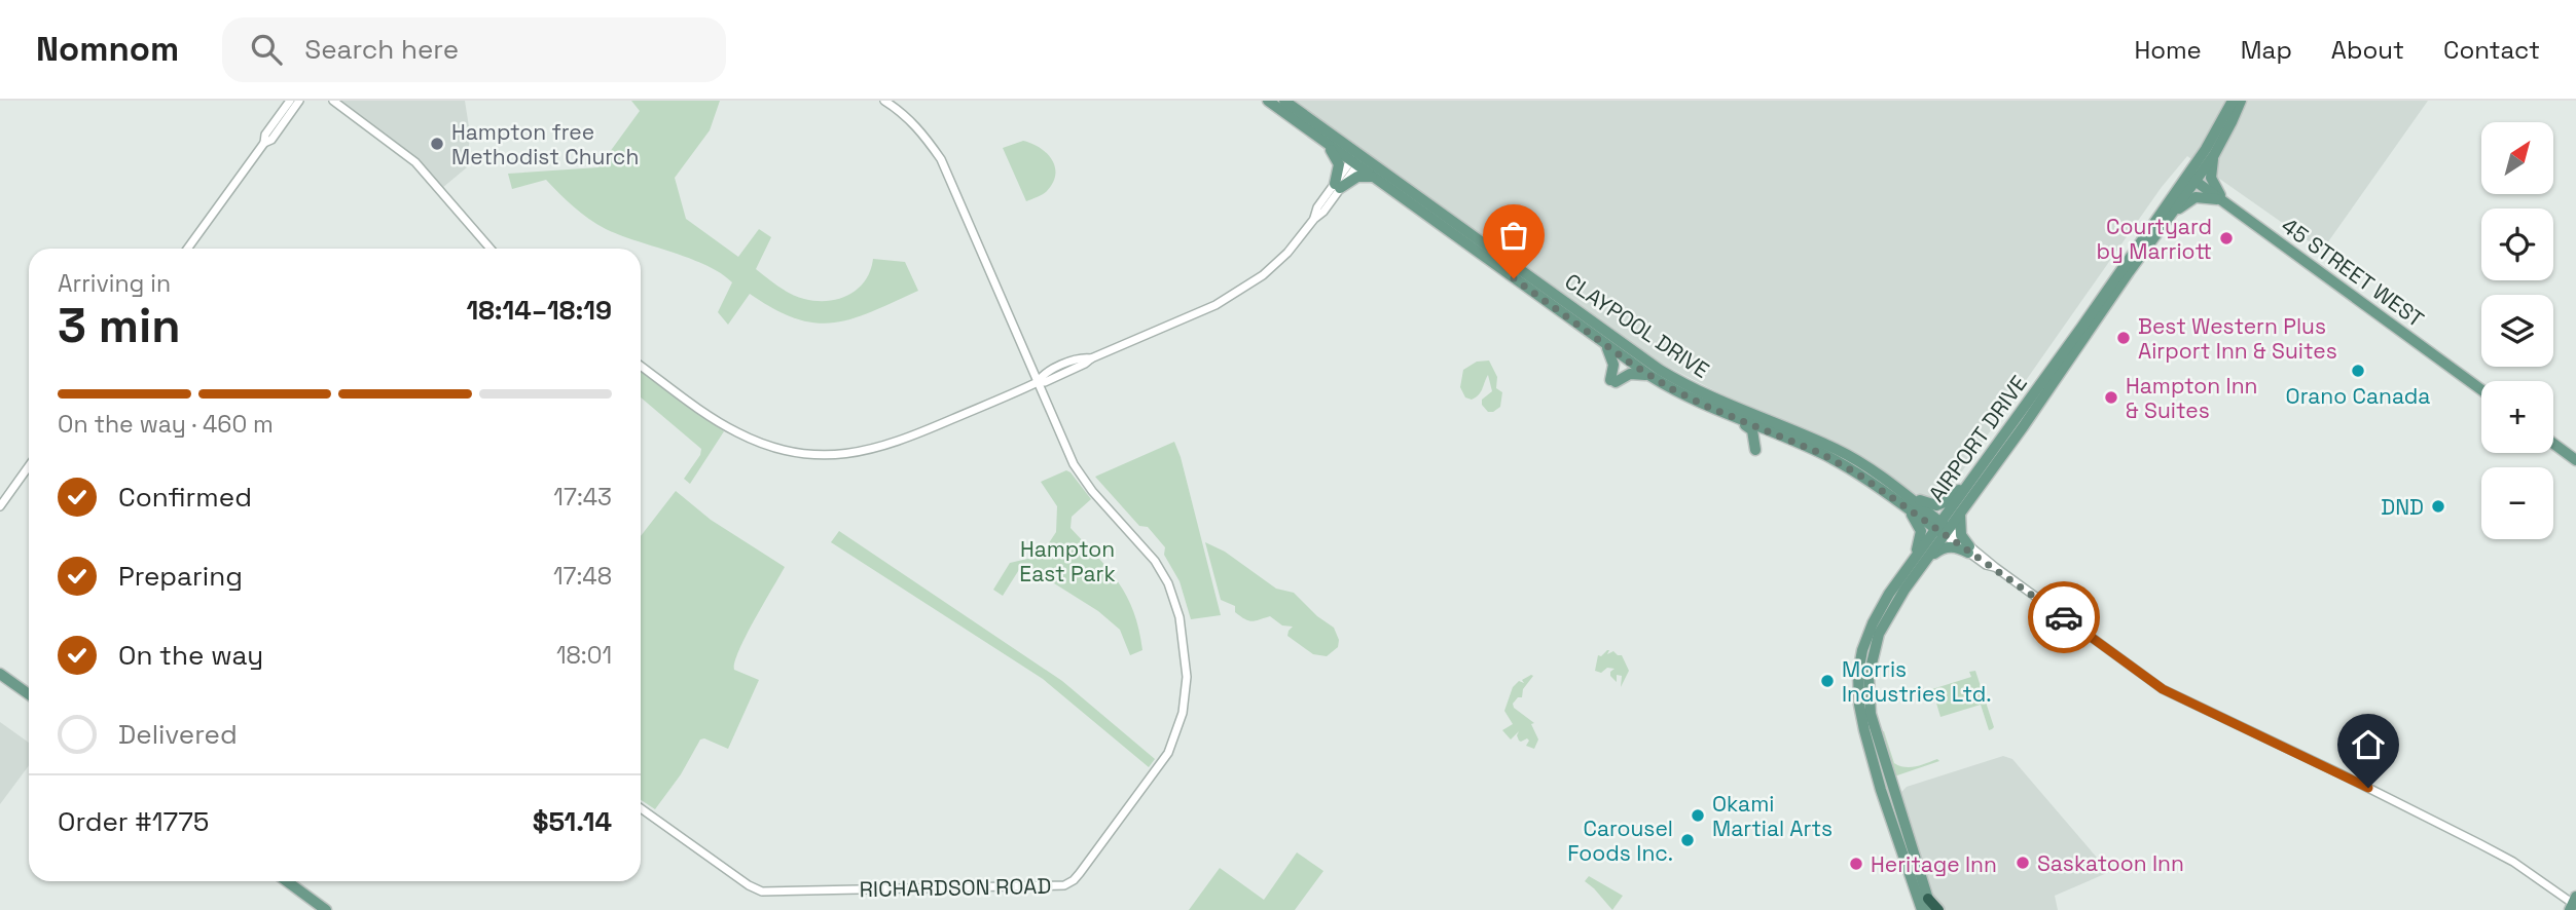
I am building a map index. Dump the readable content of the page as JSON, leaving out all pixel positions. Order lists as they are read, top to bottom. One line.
{"streets":{"main road":["45 STREET WEST","CLAYPOOL DRIVE","AIRPORT DRIVE"],"street":["RICHARDSON ROAD"]},"crossings":[["45 STREET WEST","AIRPORT DRIVE"],["CLAYPOOL DRIVE","AIRPORT DRIVE"]],"parks":["Hampton East Park"],"places":["Hampton free Methodist Church","Courtyard by Marriott","Best Western Plus Airport Inn & Suites","Orano Canada","Hampton Inn & Suites","DND","Morris Industries Ltd.","Okami Martial Arts","Carousel Foods Inc.","Saskatoon Inn","Heritage Inn"],"north":"top right","page":{"header":"Nomnom","search":"Search here","nav":["Home","Map","About","Contact"],"map_buttons":["+","−"],"heading":["3 min","Arriving in","18:14–18:19"],"panel":["Order #1775","$51.14"],"bar":"On the way · 460 m","list":[["Confirmed","17:43"],["Preparing","17:48"],["On the way","18:01"],"Delivered"]}}
